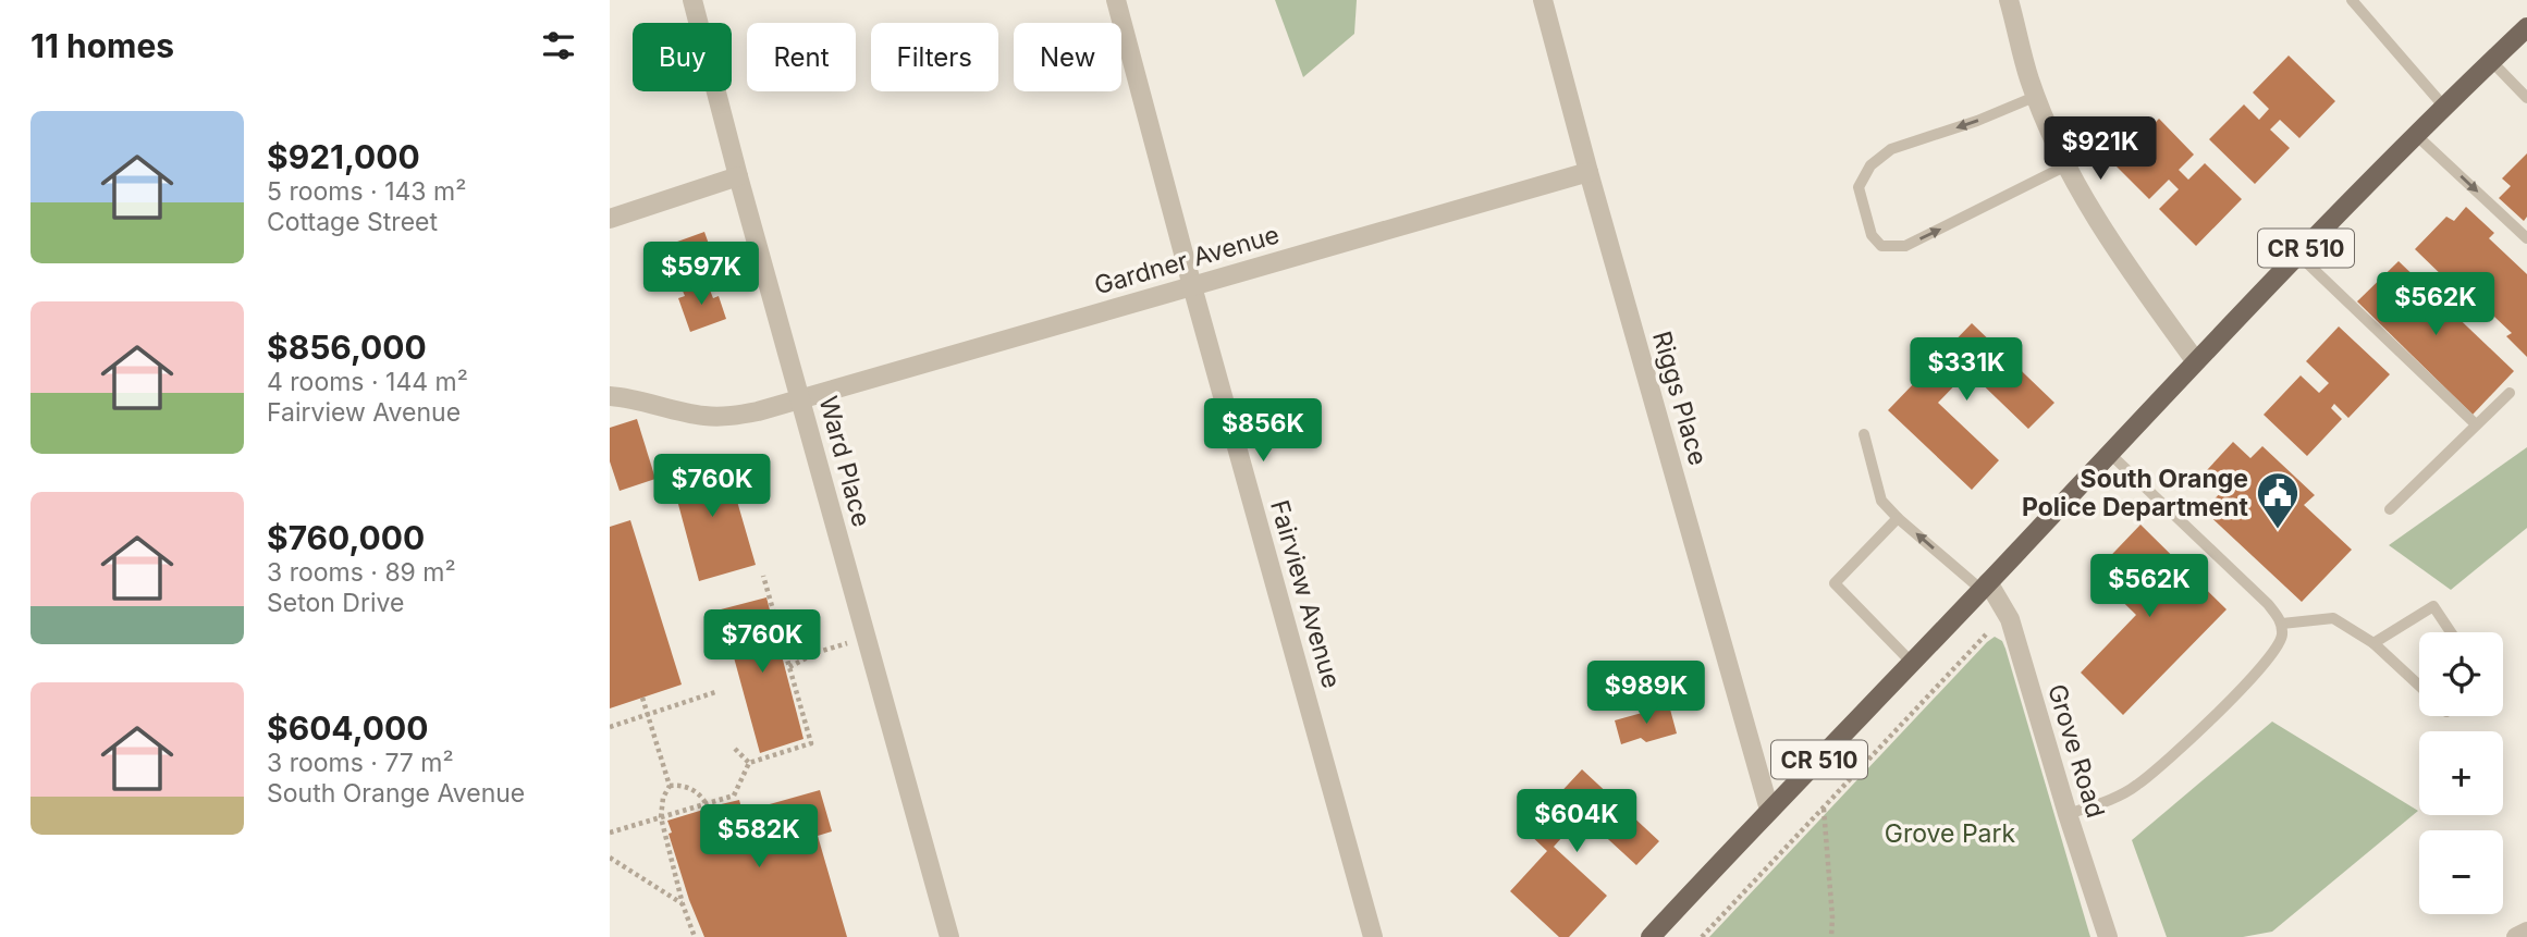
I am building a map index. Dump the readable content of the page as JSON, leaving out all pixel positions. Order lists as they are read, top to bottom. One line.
{"streets":{"main road":["CR 510"],"street":["Gardner Avenue","Riggs Place","Ward Place","Fairview Avenue","Grove Road"]},"crossings":[["CR 510","Riggs Place"],["CR 510","Grove Road"],["Gardner Avenue","Riggs Place"],["Gardner Avenue","Ward Place"],["Gardner Avenue","Fairview Avenue"]],"parks":["Grove Park"],"places":{"public building":["South Orange Police Department"]},"page":{"heading":"11 homes","chip":["Buy","Rent","Filters","New"],"list":[{"name":"$921,000","note":"5 rooms · 143 m² · Cottage Street"},{"name":"$856,000","note":"4 rooms · 144 m² · Fairview Avenue"},{"name":"$760,000","note":"3 rooms · 89 m² · Seton Drive"},{"name":"$604,000","note":"3 rooms · 77 m² · South Orange Avenue"}],"price":["$921K","$597K","$562K","$331K","$856K","$760K","$562K","$760K","$989K","$604K","$582K"],"map_buttons":["+","−"]}}
